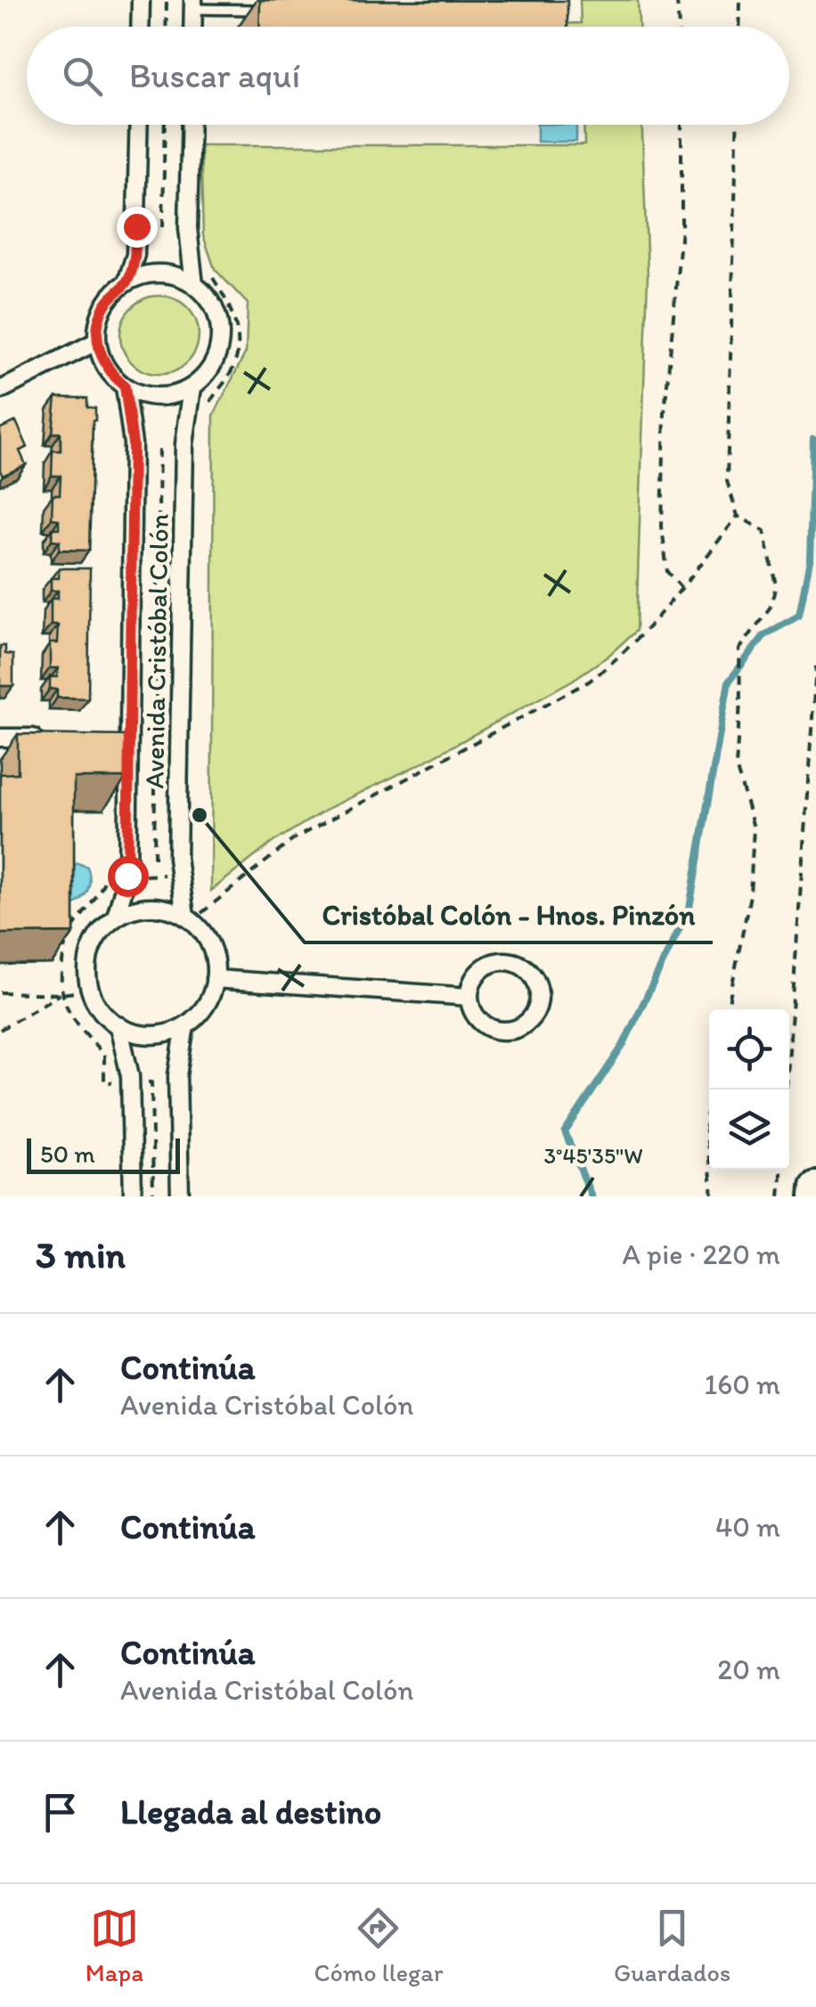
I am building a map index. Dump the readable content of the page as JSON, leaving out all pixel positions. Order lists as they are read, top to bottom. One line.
{"streets":{"street":["Avenida Cristóbal Colón"]},"places":["Cristóbal Colón - Hnos. Pinzón"],"scale_bar":"50 m","page":{"search":"Buscar aquí","scale":"50 m","heading":["3 min","A pie · 220 m"],"list":[["Continúa","Avenida Cristóbal Colón","160 m"],["Continúa","40 m"],["Continúa","Avenida Cristóbal Colón","20 m"],"Llegada al destino"],"nav":["Mapa","Cómo llegar","Guardados"]},"coordinates":["3°45'35\"W"]}
